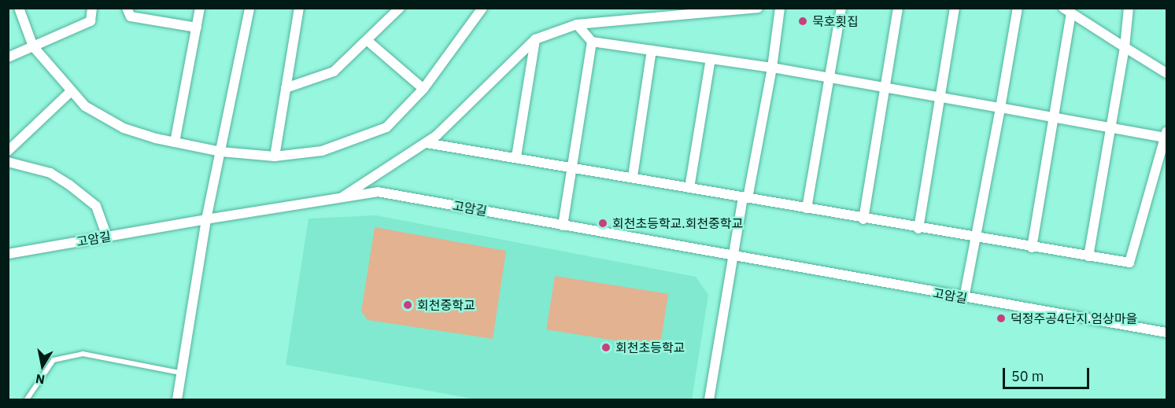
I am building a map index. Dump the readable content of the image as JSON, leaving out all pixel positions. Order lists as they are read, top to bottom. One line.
{"streets":{"street":["고암길"]},"places":["묵호횟집","회천초등학교.회천중학교","회천중학교","덕정주공4단지.엄상마을","회천초등학교"],"scale_bar":"50 m","north":"bottom"}
